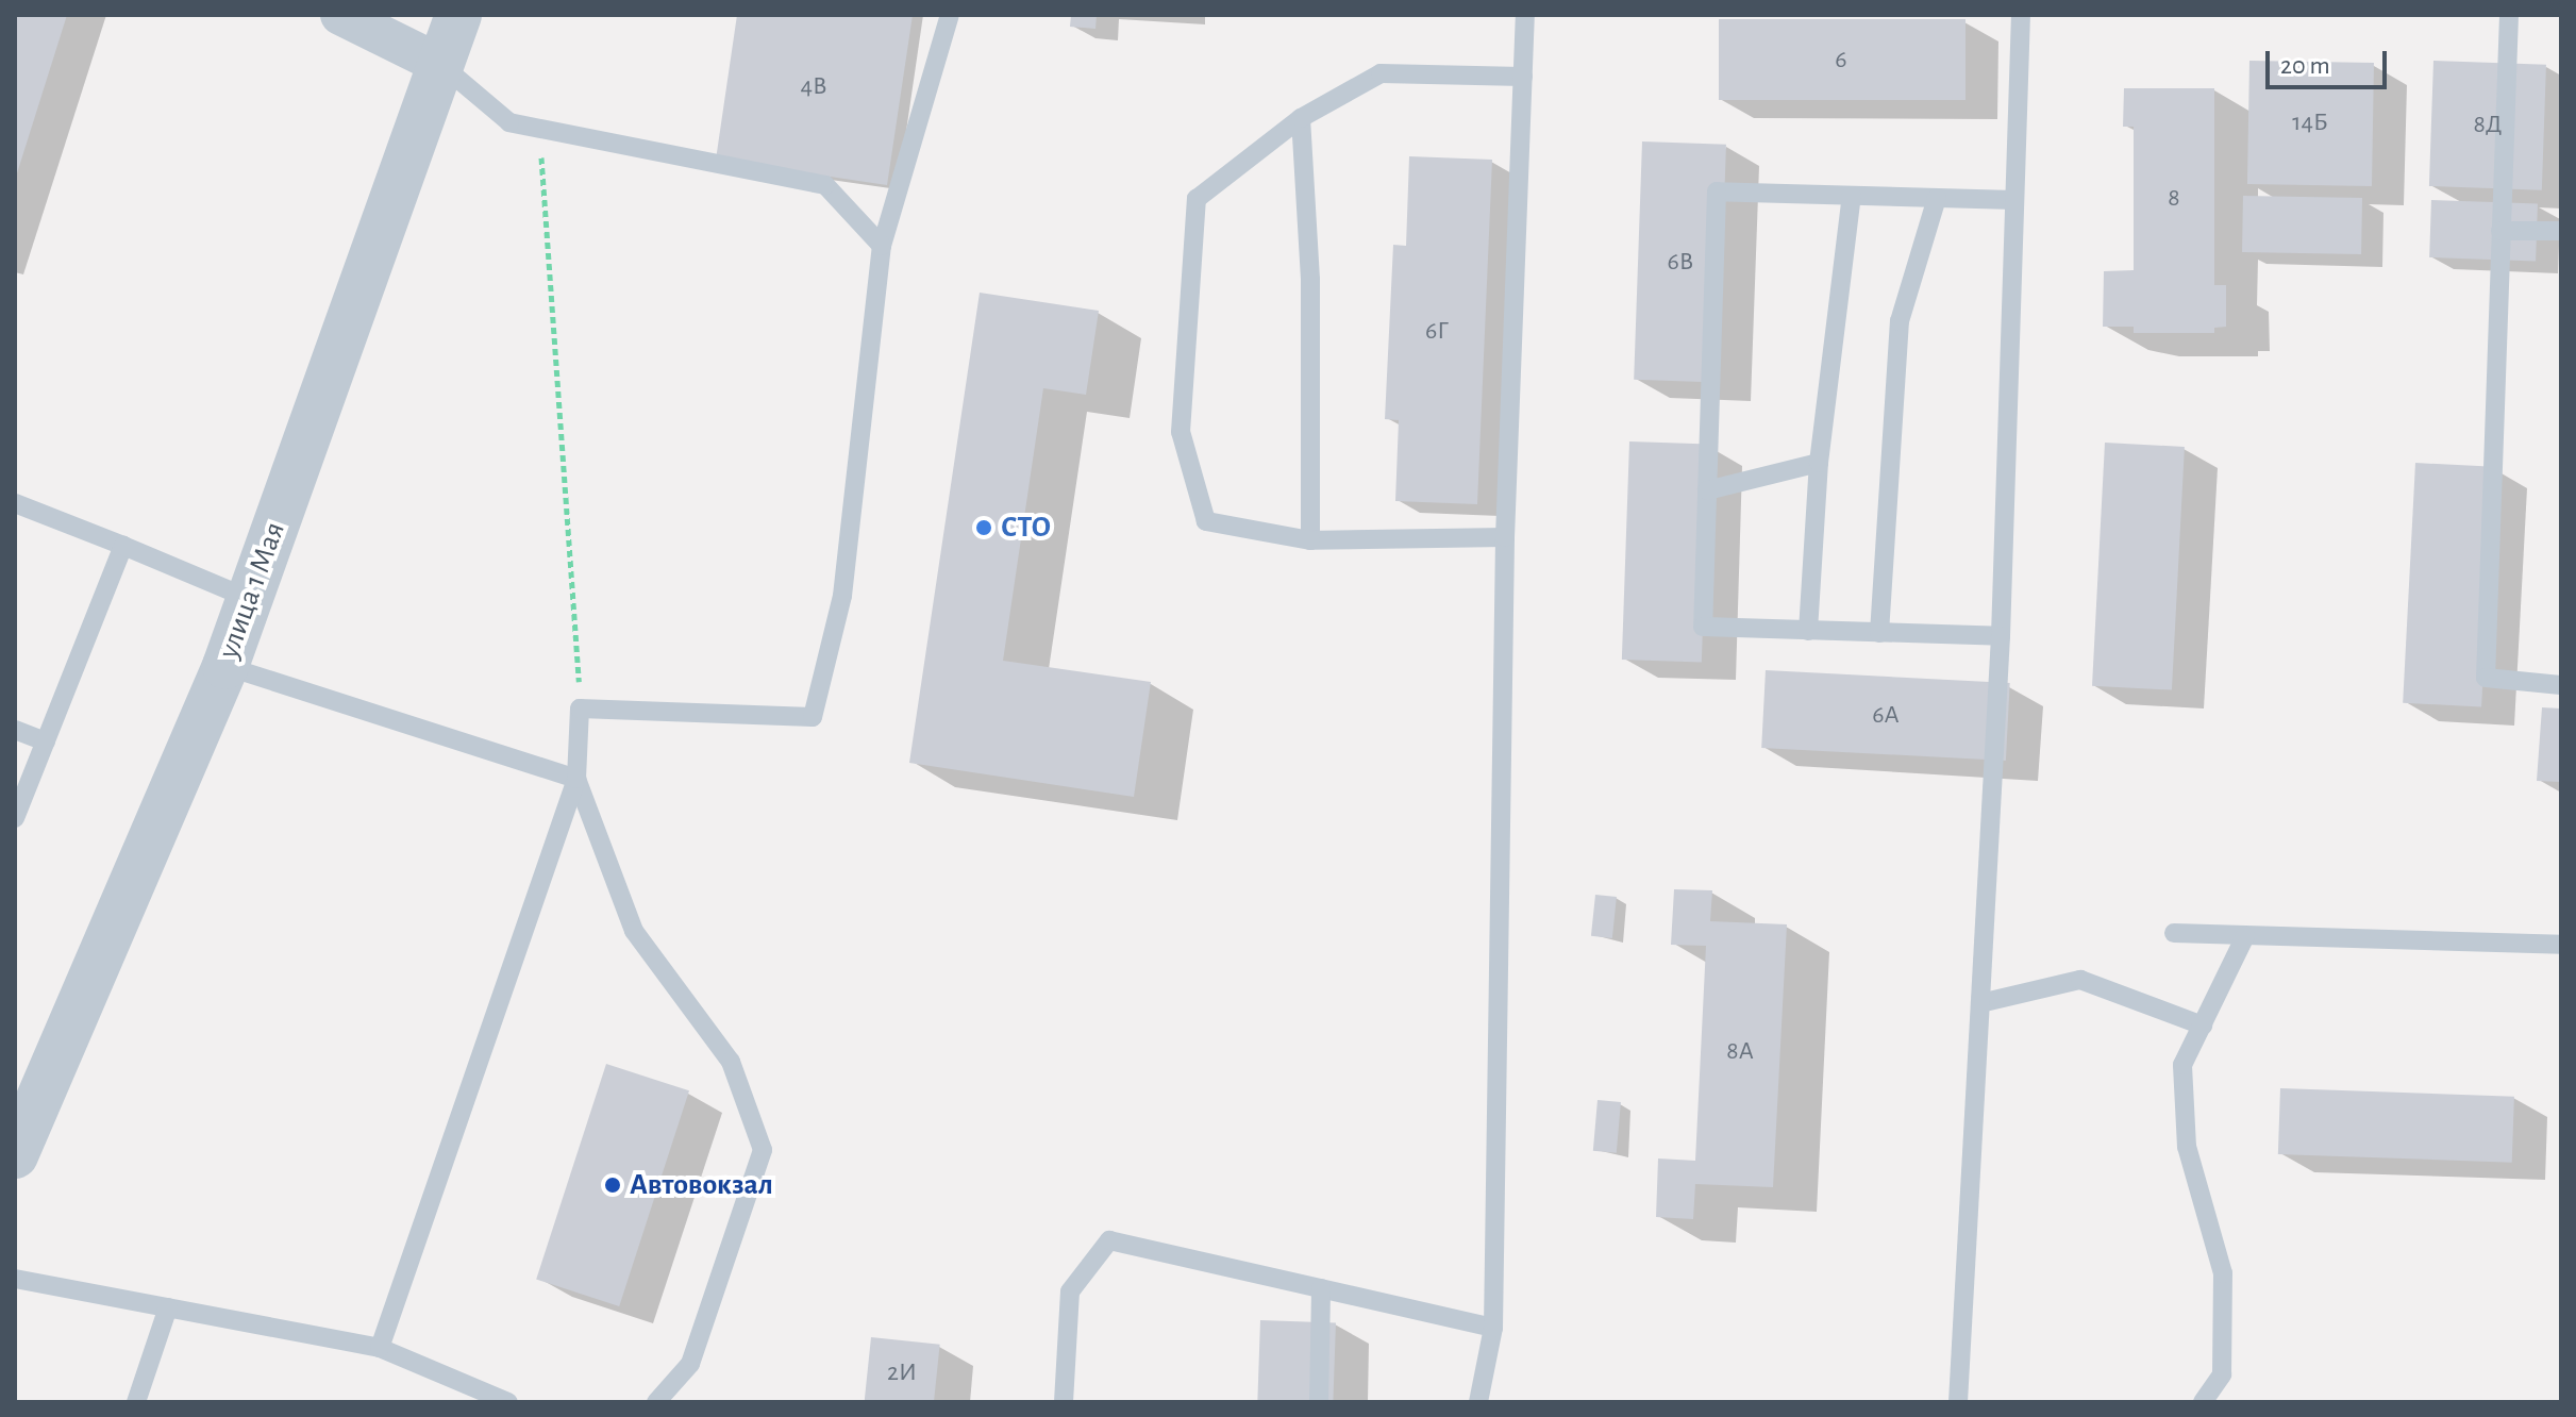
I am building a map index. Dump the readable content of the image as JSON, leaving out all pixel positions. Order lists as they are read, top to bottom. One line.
{"streets":{"street":["улица 1 Мая"]},"places":["СТО","Автовокзал"],"house_numbers":["6","4В","14Б","8Д","8","6В","6Г","6А","8А","2И"],"scale_bar":"20 m"}
